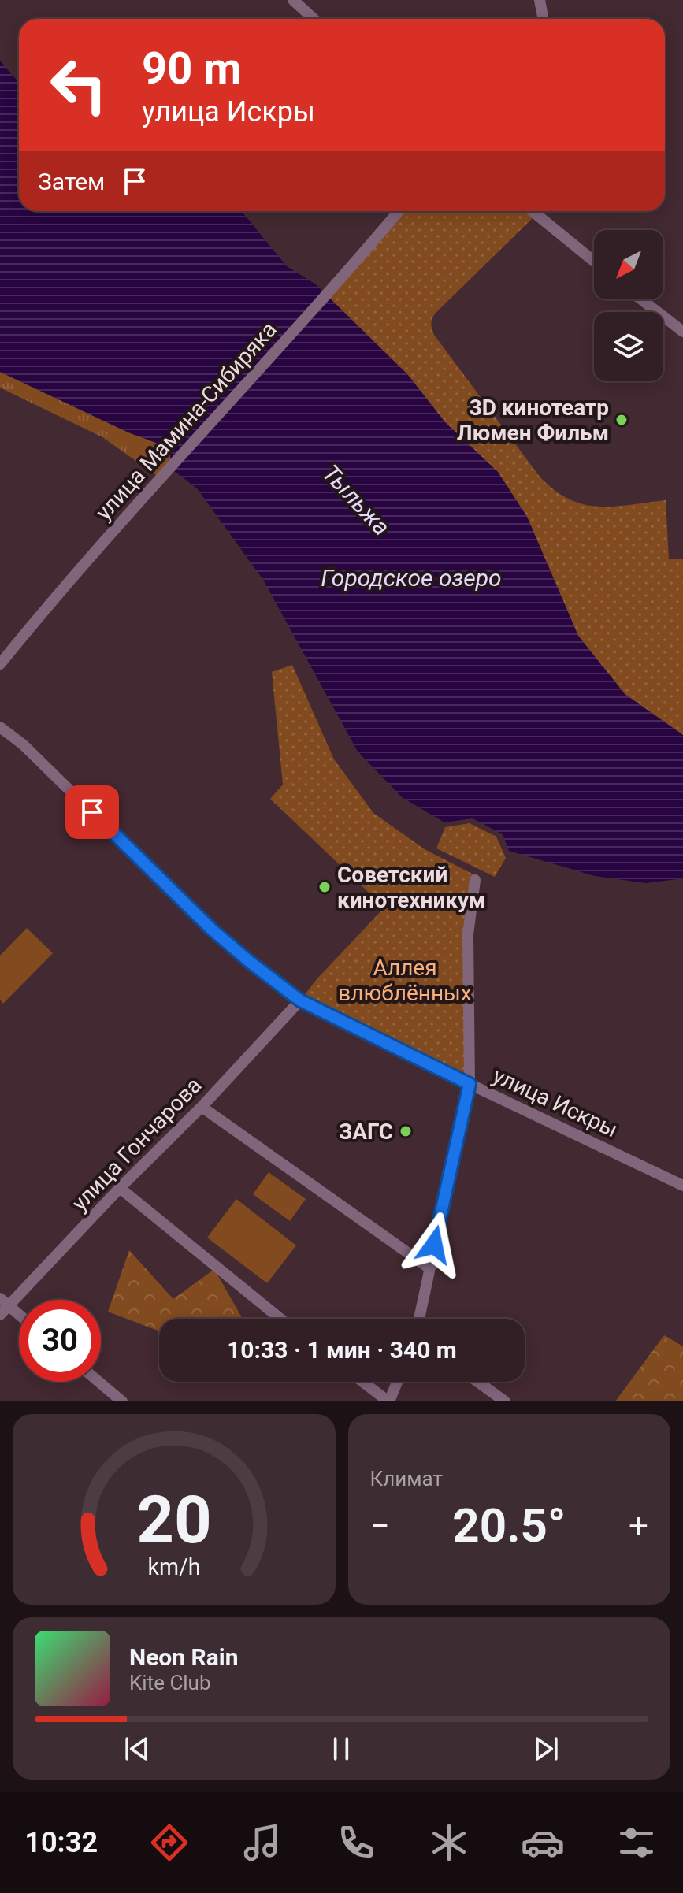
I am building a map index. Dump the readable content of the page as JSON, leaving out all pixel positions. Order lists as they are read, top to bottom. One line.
{"streets":{"street":["улица Мамина-Сибиряка","улица Искры","улица Гончарова"]},"crossings":[["улица Искры","улица Гончарова"]],"water":["Тыльжа","Городское озеро"],"parks":["Аллея влюблённых"],"places":["3D кинотеатр Люмен Фильм","Советский кинотехникум","ЗАГС"],"north":"bottom left","page":{"turn":["90 m","улица Искры"],"then":"Затем","limit":"30","trip":"10:33 · 1 мин · 340 m","tile":"Климат","heat":["−","20.5°","+"],"song":["Neon Rain","Kite Club"],"tabs":"10:32","gauge":["20","km/h"]}}
